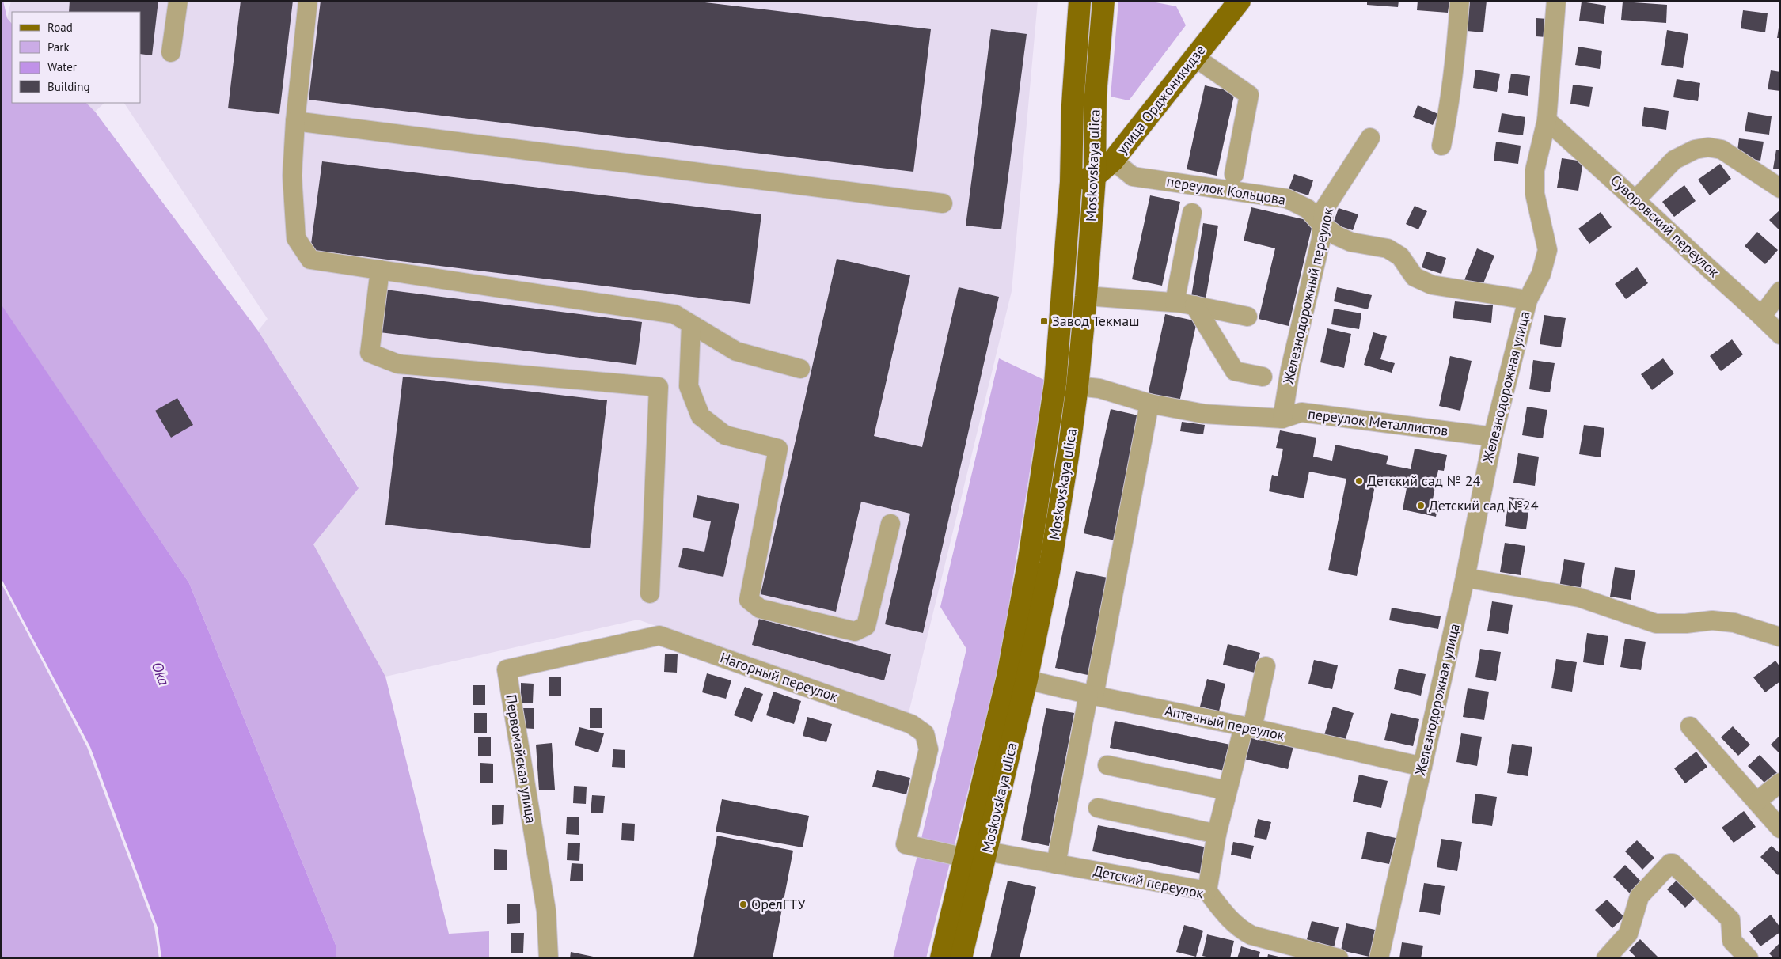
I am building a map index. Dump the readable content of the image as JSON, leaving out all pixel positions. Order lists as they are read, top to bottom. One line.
{"streets":{"main road":["улица Орджоникидзе","Moskovskaya ulica"],"street":["переулок Кольцова","Суворовский переулок","Железнодорожный переулок","Железнодорожная улица","переулок Металлистов","Нагорный переулок","Аптечный переулок","Первомайская улица","Детский переулок"]},"crossings":[["улица Орджоникидзе","Moskovskaya ulica"],["улица Орджоникидзе","переулок Кольцова"],["Moskovskaya ulica","переулок Металлистов"],["Moskovskaya ulica","Нагорный переулок"],["Moskovskaya ulica","Аптечный переулок"],["Moskovskaya ulica","Детский переулок"],["переулок Кольцова","Железнодорожный переулок"],["переулок Кольцова","Железнодорожная улица"],["Суворовский переулок","Железнодорожная улица"],["Железнодорожный переулок","переулок Металлистов"],["Железнодорожная улица","переулок Металлистов"],["Железнодорожная улица","Аптечный переулок"],["Нагорный переулок","Первомайская улица"]],"water":["Oka"],"places":{"transit":["Завод Текмаш"],"other":["Детский сад № 24","Детский сад №24","ОрелГТУ"]},"legend":["Road","Park","Water","Building"]}
